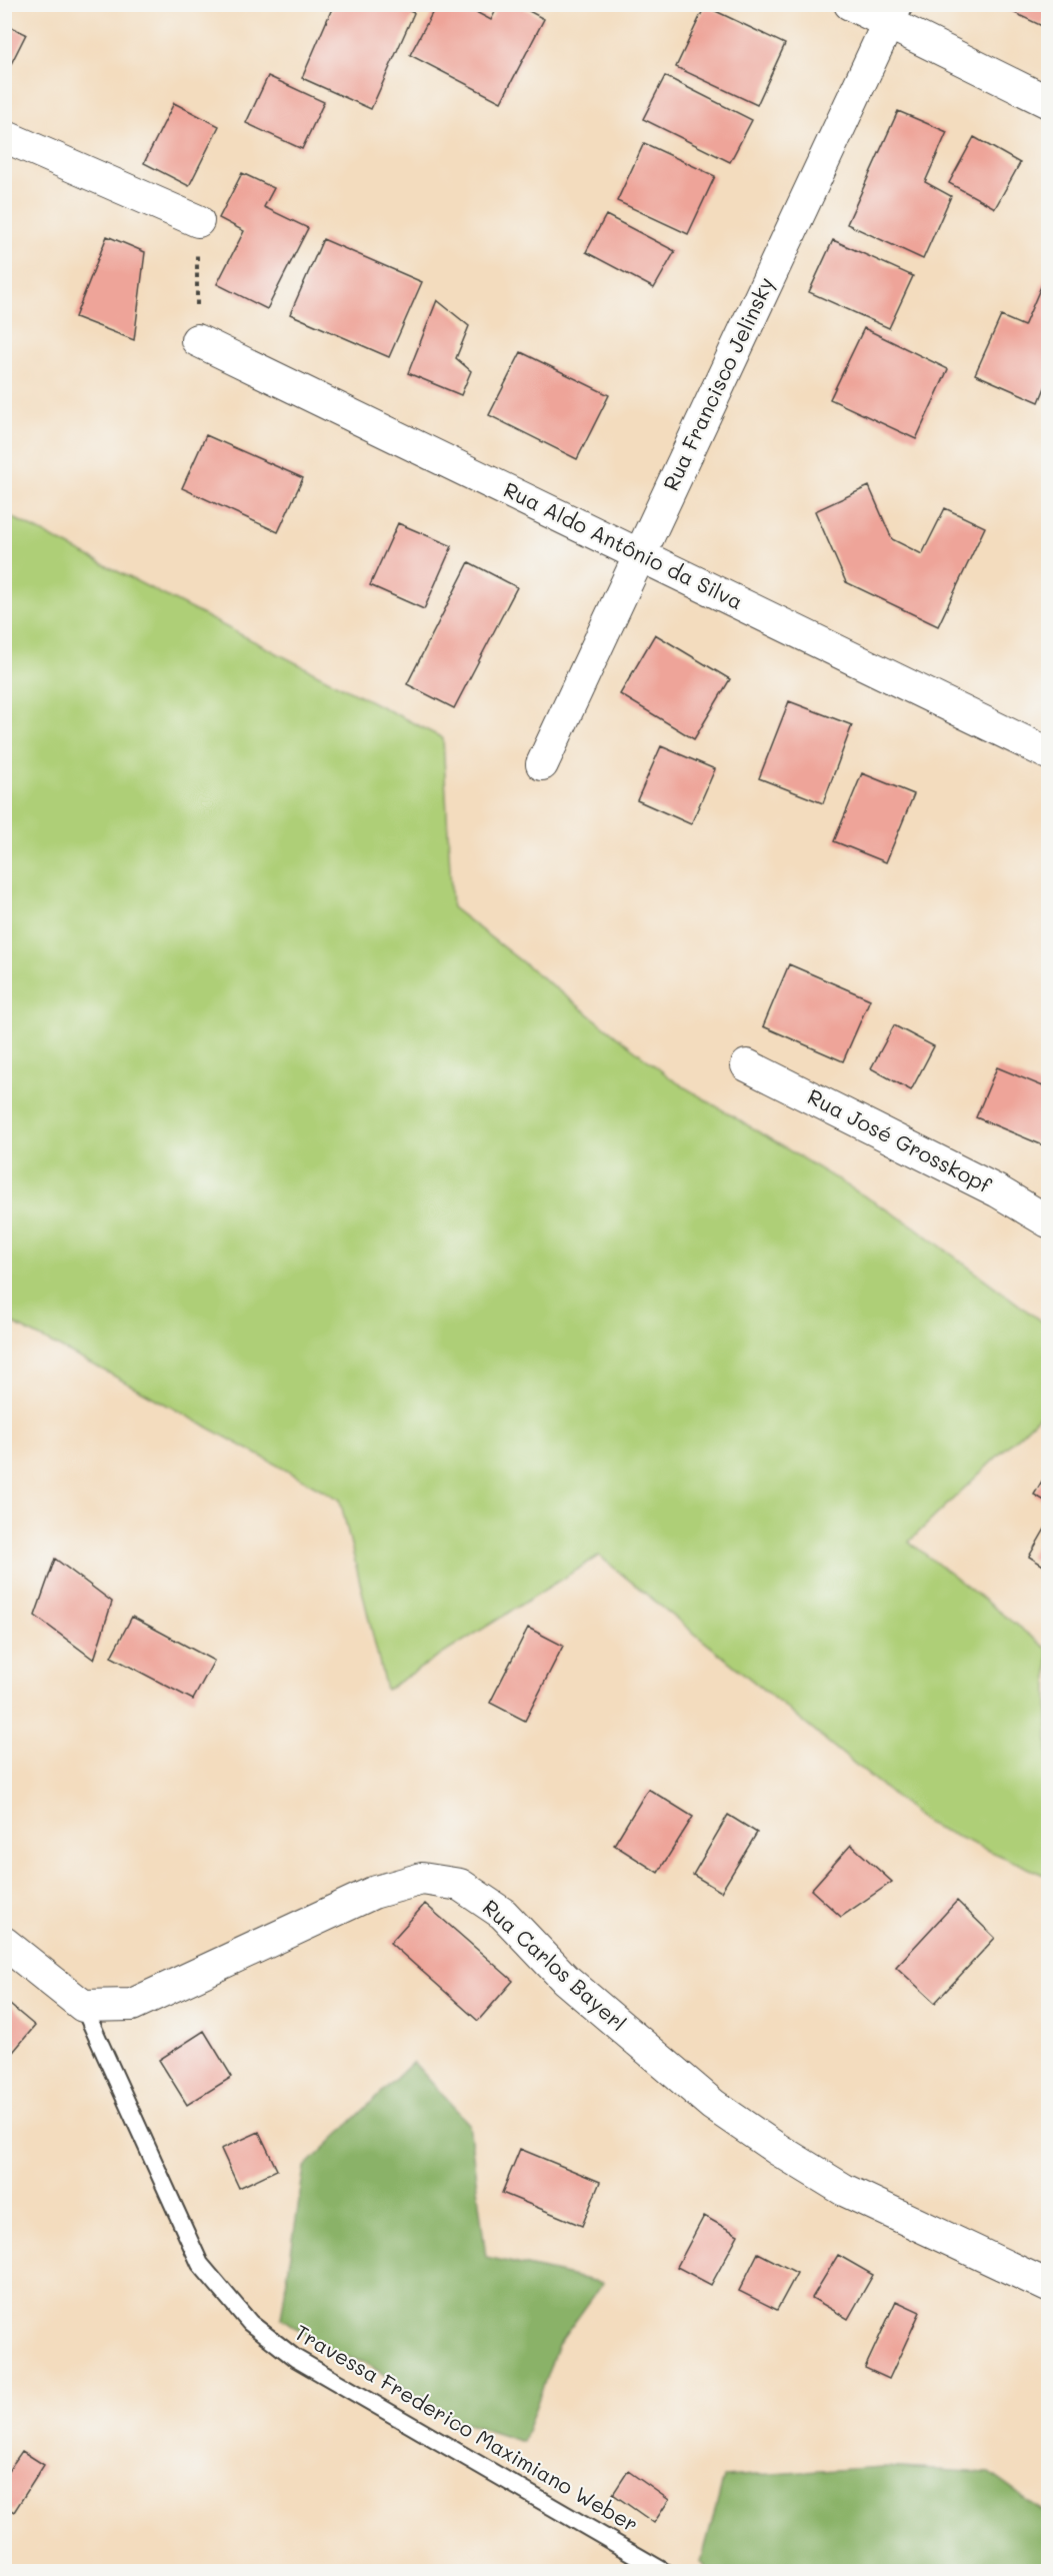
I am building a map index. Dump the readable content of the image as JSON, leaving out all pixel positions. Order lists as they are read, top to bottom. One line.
{"streets":{"street":["Rua Francisco Jelinsky","Rua Aldo Antônio da Silva","Rua José Grosskopf","Rua Carlos Bayerl"],"lane":["Travessa Frederico Maximiano Weber"]},"crossings":[["Rua Francisco Jelinsky","Rua Aldo Antônio da Silva"],["Rua Carlos Bayerl","Travessa Frederico Maximiano Weber"]]}
